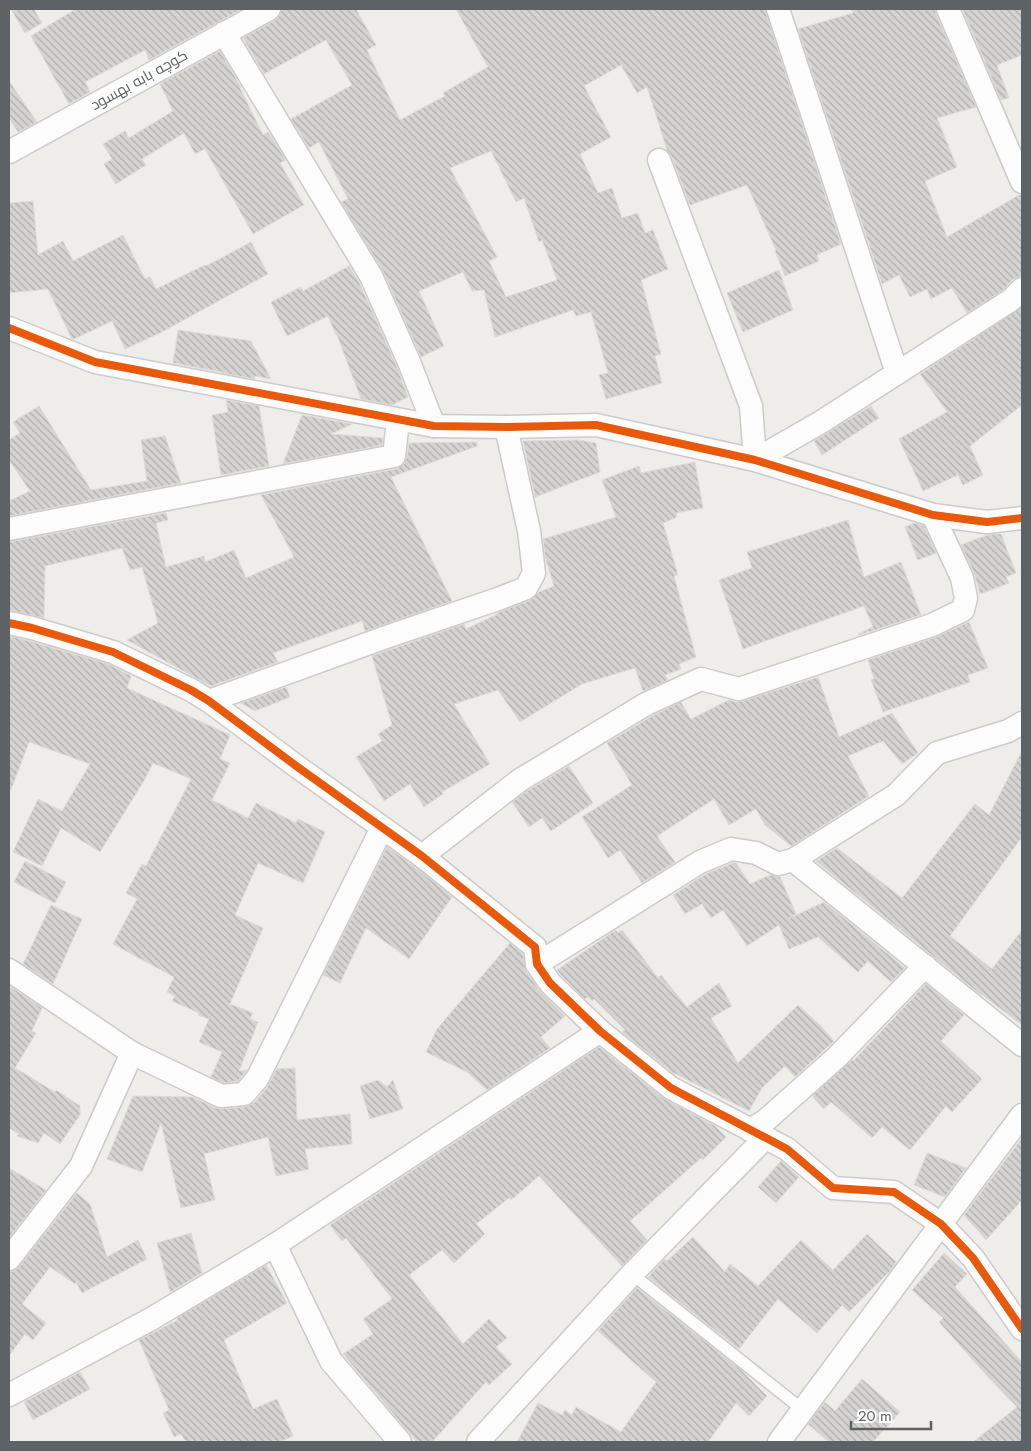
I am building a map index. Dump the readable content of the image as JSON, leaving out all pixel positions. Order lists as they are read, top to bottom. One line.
{"streets":{"street":["کوچه بابه بهسود"]},"scale_bar":"20 m"}
